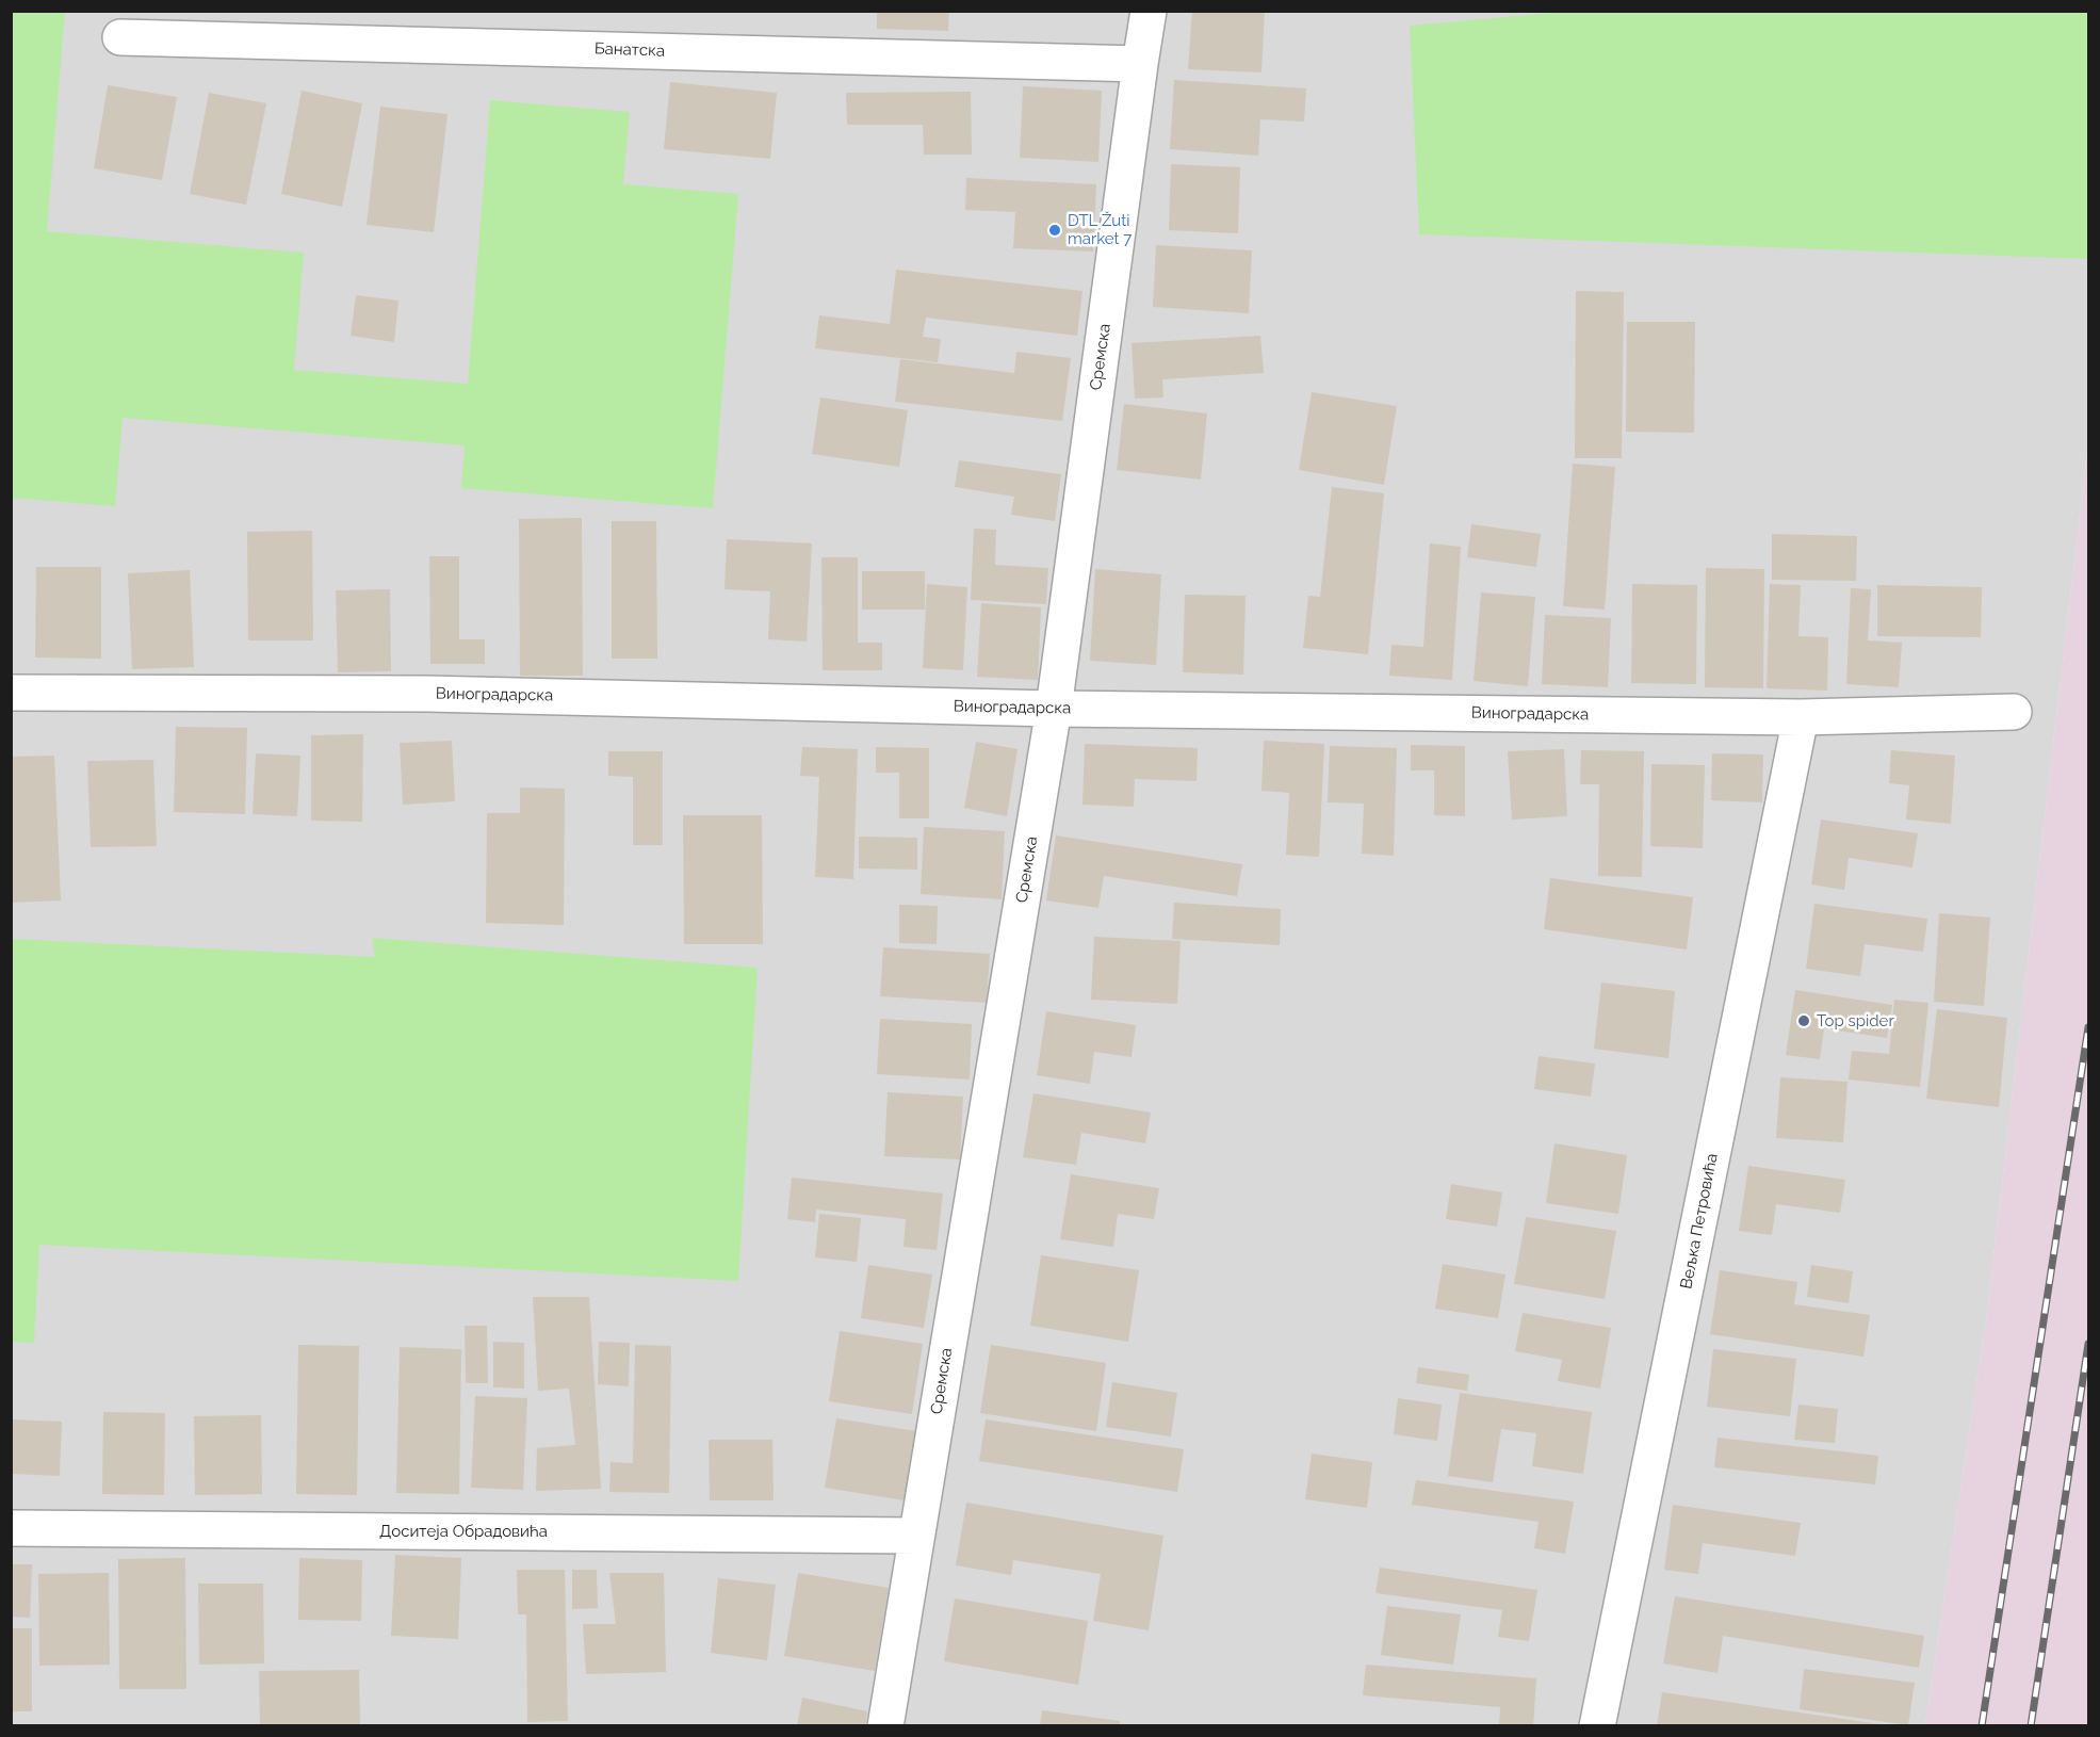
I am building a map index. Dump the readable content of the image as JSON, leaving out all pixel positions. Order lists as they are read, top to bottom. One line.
{"streets":{"street":["Банатска","Сремска","Виноградарска","Вељка Петровића","Доситеја Обрадовића"]},"crossings":[["Банатска","Сремска"],["Сремска","Виноградарска"],["Сремска","Доситеја Обрадовића"],["Виноградарска","Вељка Петровића"]],"places":["DTL Žuti market 7","Top spider"]}
